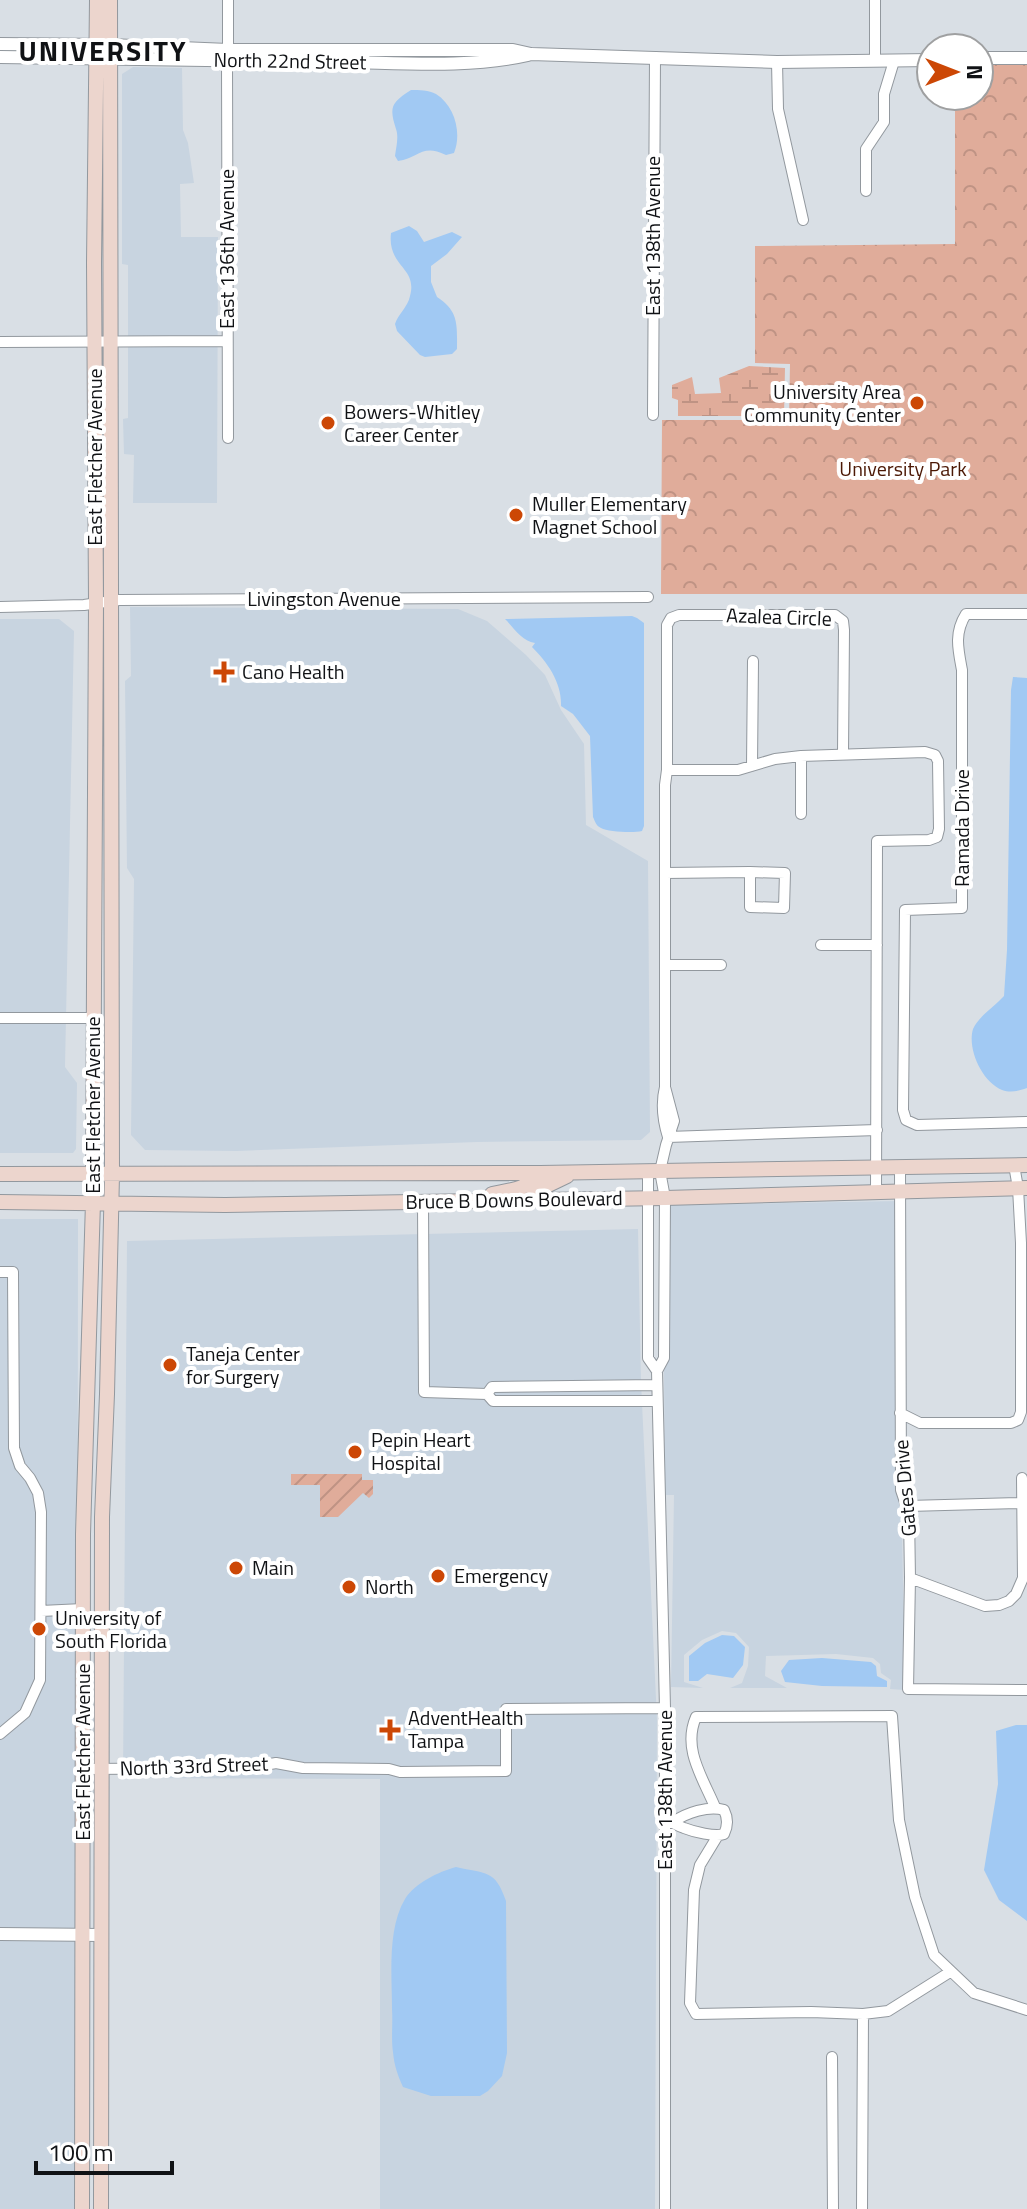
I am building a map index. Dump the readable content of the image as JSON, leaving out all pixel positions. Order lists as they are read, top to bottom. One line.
{"streets":{"main road":["East Fletcher Avenue","Bruce B Downs Boulevard"],"street":["North 22nd Street","East 138th Avenue","East 136th Avenue","Livingston Avenue","Azalea Circle","Ramada Drive","Gates Drive","North 33rd Street"]},"crossings":[["North 22nd Street","East 138th Avenue"],["North 22nd Street","East 136th Avenue"],["North 22nd Street","East Fletcher Avenue"],["East 138th Avenue","Azalea Circle"],["East 138th Avenue","Bruce B Downs Boulevard"],["East 138th Avenue","North 33rd Street"],["East Fletcher Avenue","Livingston Avenue"],["East Fletcher Avenue","Bruce B Downs Boulevard"],["East Fletcher Avenue","North 33rd Street"],["Azalea Circle","Bruce B Downs Boulevard"],["Bruce B Downs Boulevard","Gates Drive"]],"districts":["UNIVERSITY"],"parks":["University Park"],"places":{"other":["University Area Community Center","Bowers-Whitley Career Center","Muller Elementary Magnet School","Taneja Center for Surgery","Pepin Heart Hospital","Main","Emergency","North","University of South Florida"],"health":["Cano Health","AdventHealth Tampa"]},"scale_bar":"100 m","north":"right"}
